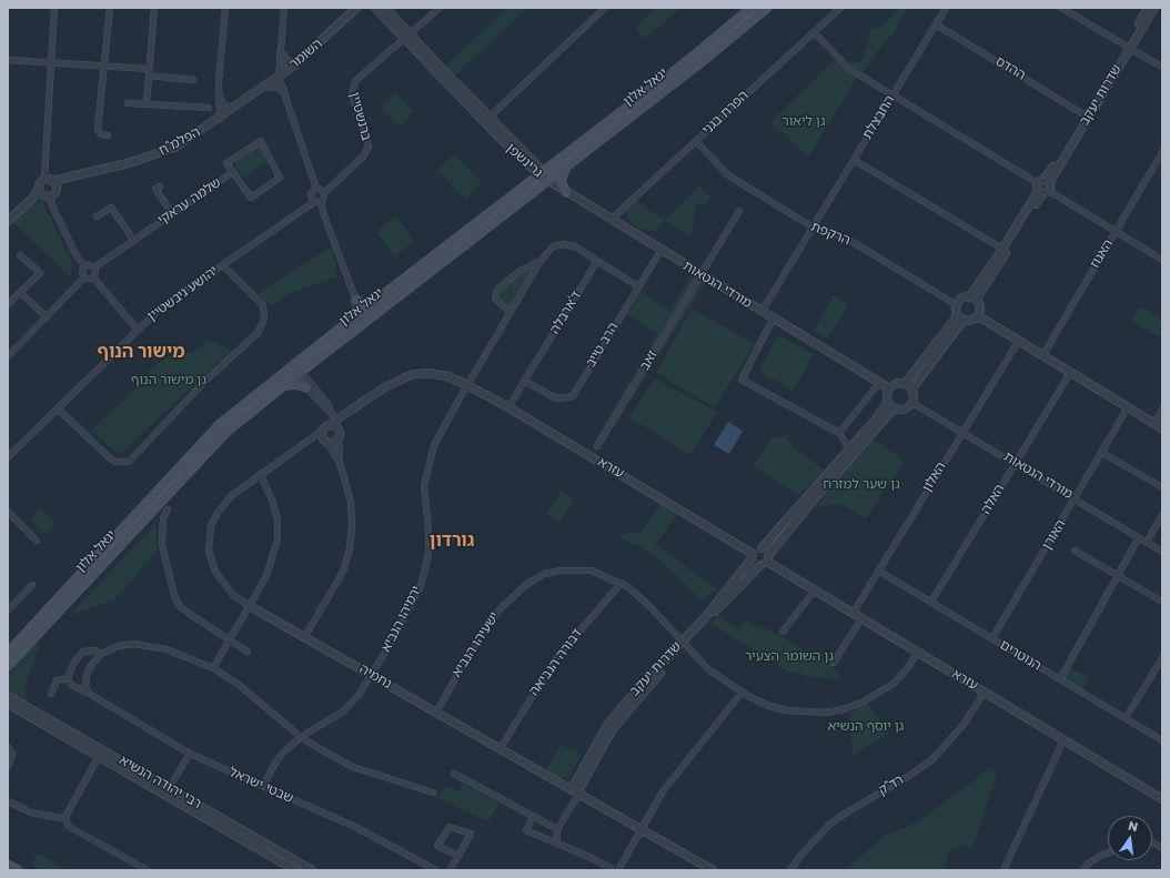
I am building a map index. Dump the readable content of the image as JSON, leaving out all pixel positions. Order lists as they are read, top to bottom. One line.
{"streets":{"main road":["יגאל אלון"],"street":["השומר","ההדס","שדרות יעקב","הפרח בגני","ברנשטיין","החבצלת","הפלמ\"ח","גרינשפן","שלמה עראקי","הרקפת","האגוז","מורדי הגטאות","יהושע גיבשטיין","ד'ארבלה","הרב טייב","זאב","עזרא","האלון","האלה","האורן","ירמיהו הנביא","ישעיהו הנביא","הנוטרים","דבורה הנביאה","נחמיה","רבי יהודה הנשיא","שבטי ישראל","רד\"ק"]},"crossings":[["השומר","הפלמ\"ח"],["ההדס","שדרות יעקב"],["ההדס","החבצלת"],["יגאל אלון","גרינשפן"],["יגאל אלון","מורדי הגטאות"],["שדרות יעקב","מורדי הגטאות"],["שדרות יעקב","עזרא"],["שדרות יעקב","ישעיהו הנביא"],["שדרות יעקב","נחמיה"],["הפרח בגני","הרקפת"],["הפרח בגני","מורדי הגטאות"],["ברנשטיין","גרינשפן"],["החבצלת","הרקפת"],["החבצלת","מורדי הגטאות"],["גרינשפן","מורדי הגטאות"],["מורדי הגטאות","הרב טייב"],["מורדי הגטאות","זאב"],["מורדי הגטאות","האלון"],["מורדי הגטאות","האלה"],["מורדי הגטאות","האורן"],["ד'ארבלה","הרב טייב"],["ד'ארבלה","עזרא"],["עזרא","האלון"],["עזרא","ירמיהו הנביא"],["עזרא","ישעיהו הנביא"],["עזרא","רד\"ק"],["האלון","הנוטרים"],["האלה","הנוטרים"],["האורן","הנוטרים"],["ירמיהו הנביא","נחמיה"],["ירמיהו הנביא","שבטי ישראל"],["ישעיהו הנביא","דבורה הנביאה"],["ישעיהו הנביא","נחמיה"],["דבורה הנביאה","נחמיה"]],"districts":["מישור הנוף","גורדון"],"parks":["גן ליאור","גן מישור הנוף","גן שער למזרח","גן השומר הצעיר","גן יוסף הנשיא"],"north":"top"}
